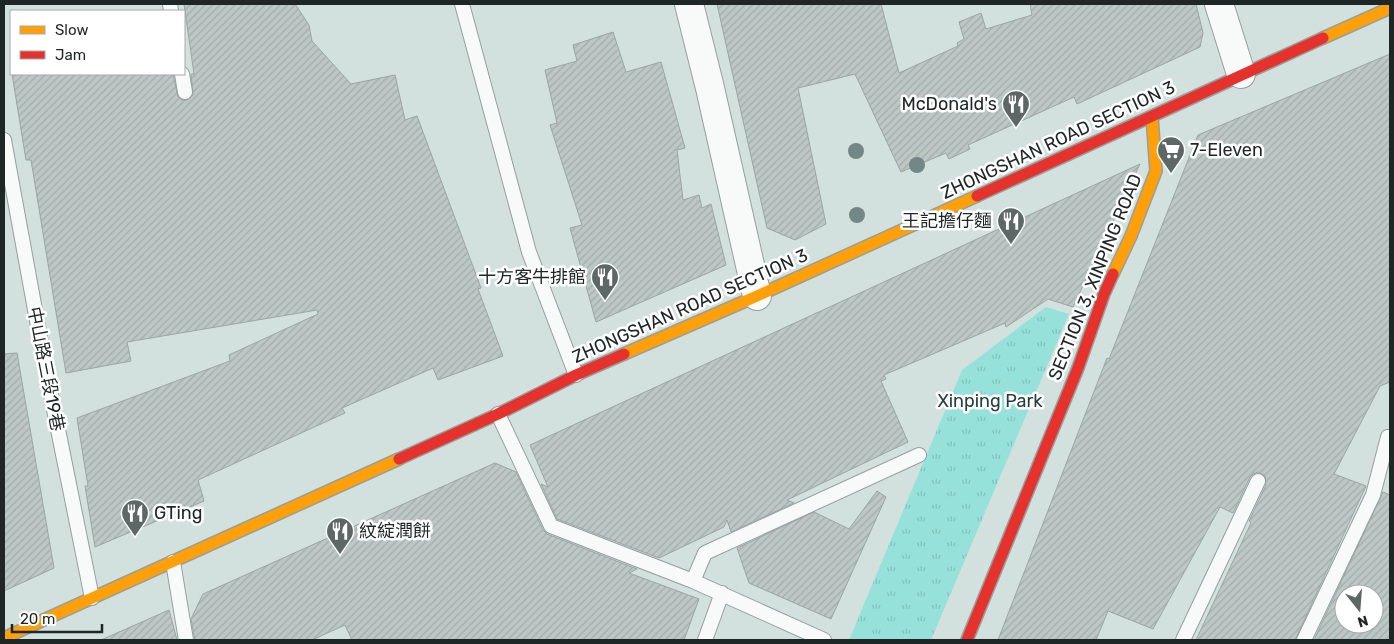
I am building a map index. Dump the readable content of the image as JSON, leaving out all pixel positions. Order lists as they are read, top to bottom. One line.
{"streets":{"street":["ZHONGSHAN ROAD SECTION 3","SECTION 3, XINPING ROAD"],"lane":["中山路三段19巷"]},"crossings":[["ZHONGSHAN ROAD SECTION 3","SECTION 3, XINPING ROAD"],["ZHONGSHAN ROAD SECTION 3","中山路三段19巷"]],"parks":["Xinping Park"],"places":{"restaurant":["McDonald's","王記擔仔麵","十方客牛排館","GTing","紋綻潤餅"],"supermarket":["7-Eleven"]},"legend":["Slow","Jam"],"scale_bar":"20 m","north":"bottom"}
